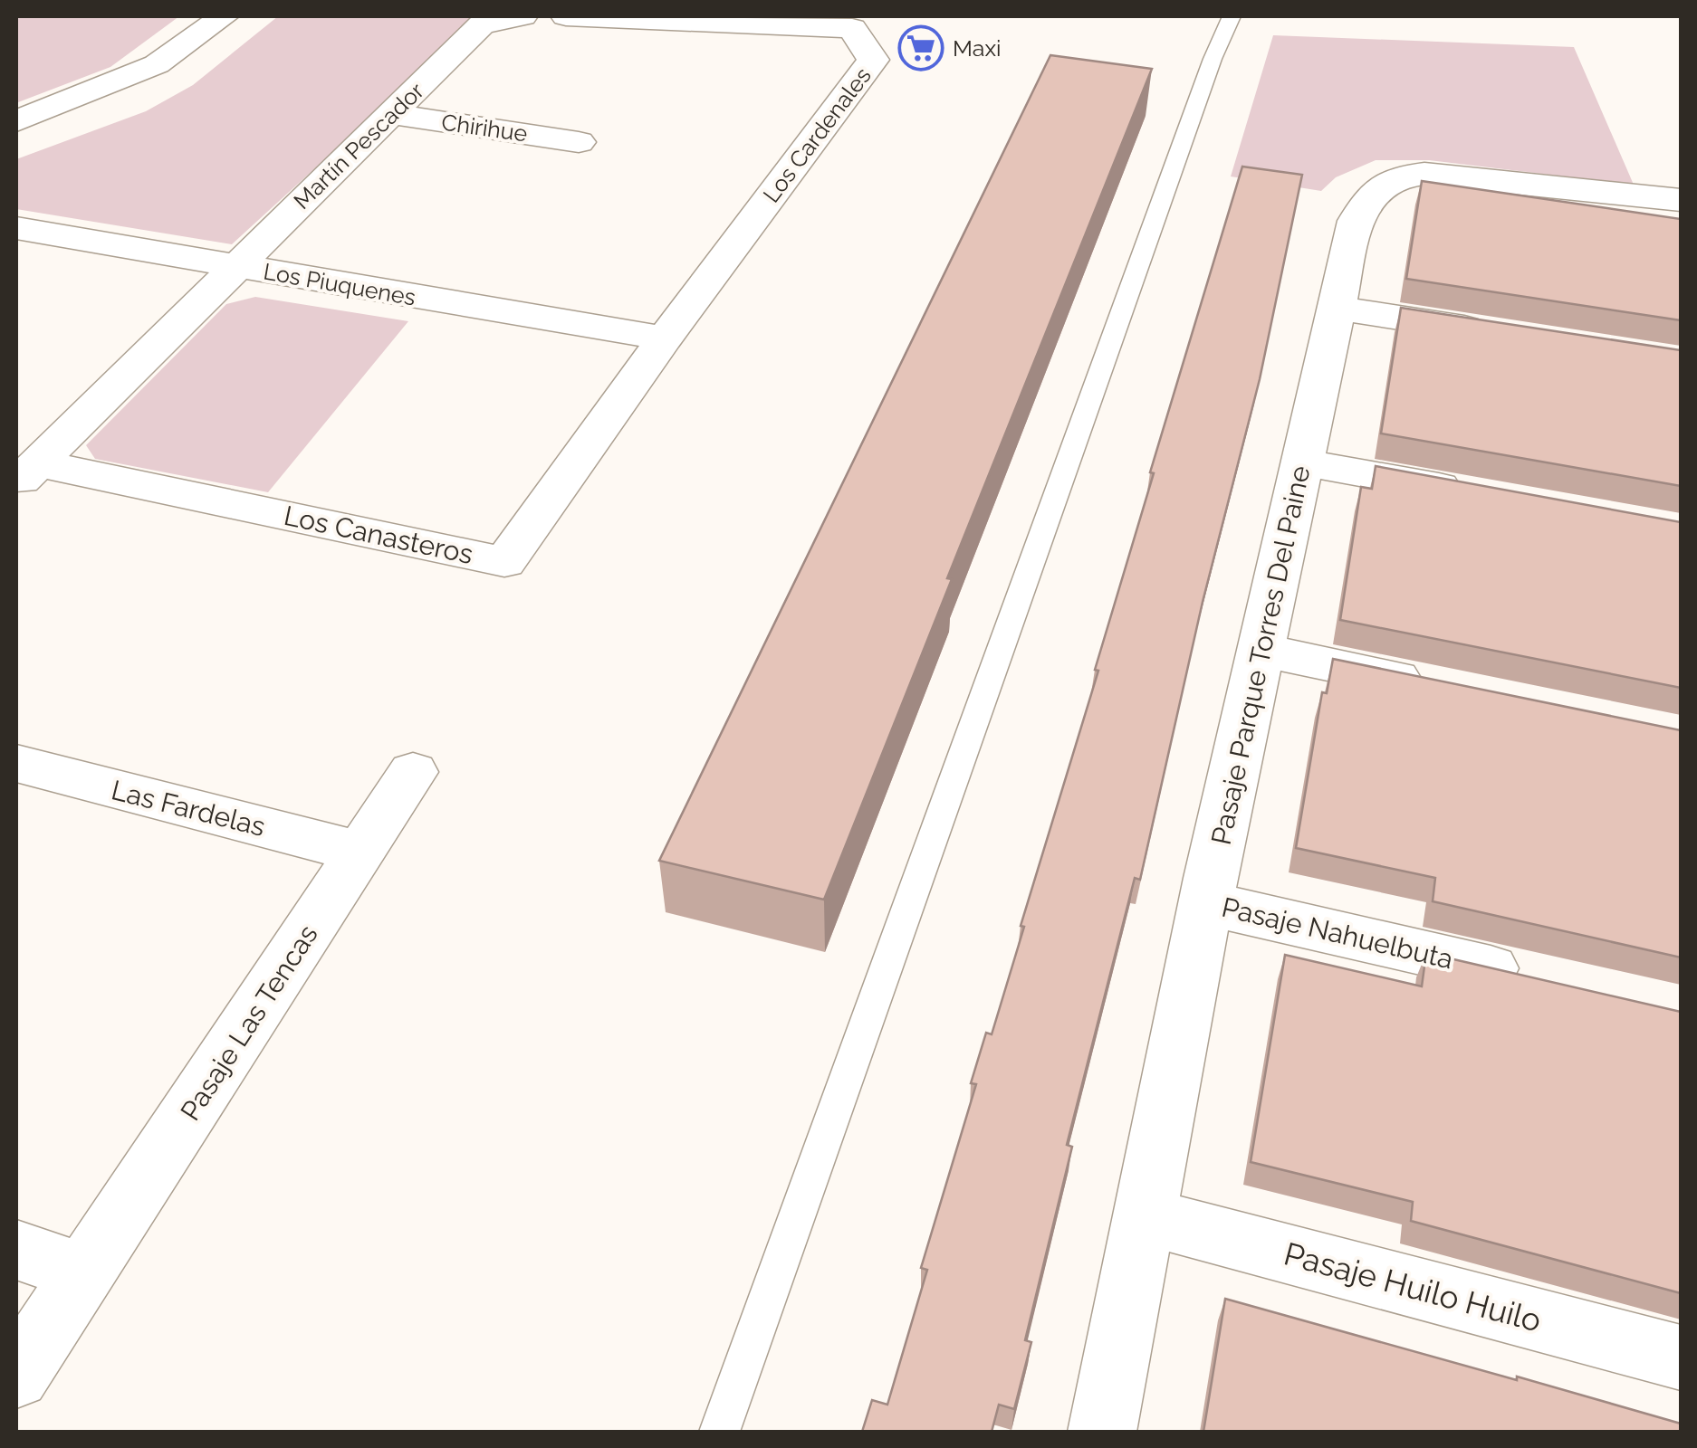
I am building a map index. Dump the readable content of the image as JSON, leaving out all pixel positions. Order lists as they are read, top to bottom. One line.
{"streets":{"street":["Chirihue","Los Cardenales","Martín Pescador","Los Piuquenes","Los Canasteros","Pasaje Parque Torres Del Paine","Las Fardelas","Pasaje Nahuelbuta","Pasaje Las Tencas","Pasaje Huilo Huilo"]},"crossings":[["Chirihue","Martín Pescador"],["Los Cardenales","Los Piuquenes"],["Los Cardenales","Los Canasteros"],["Martín Pescador","Los Piuquenes"],["Martín Pescador","Los Canasteros"],["Los Piuquenes","Los Canasteros"],["Pasaje Parque Torres Del Paine","Pasaje Nahuelbuta"],["Pasaje Parque Torres Del Paine","Pasaje Huilo Huilo"],["Las Fardelas","Pasaje Las Tencas"]],"places":{"supermarket":["Maxi"]}}
